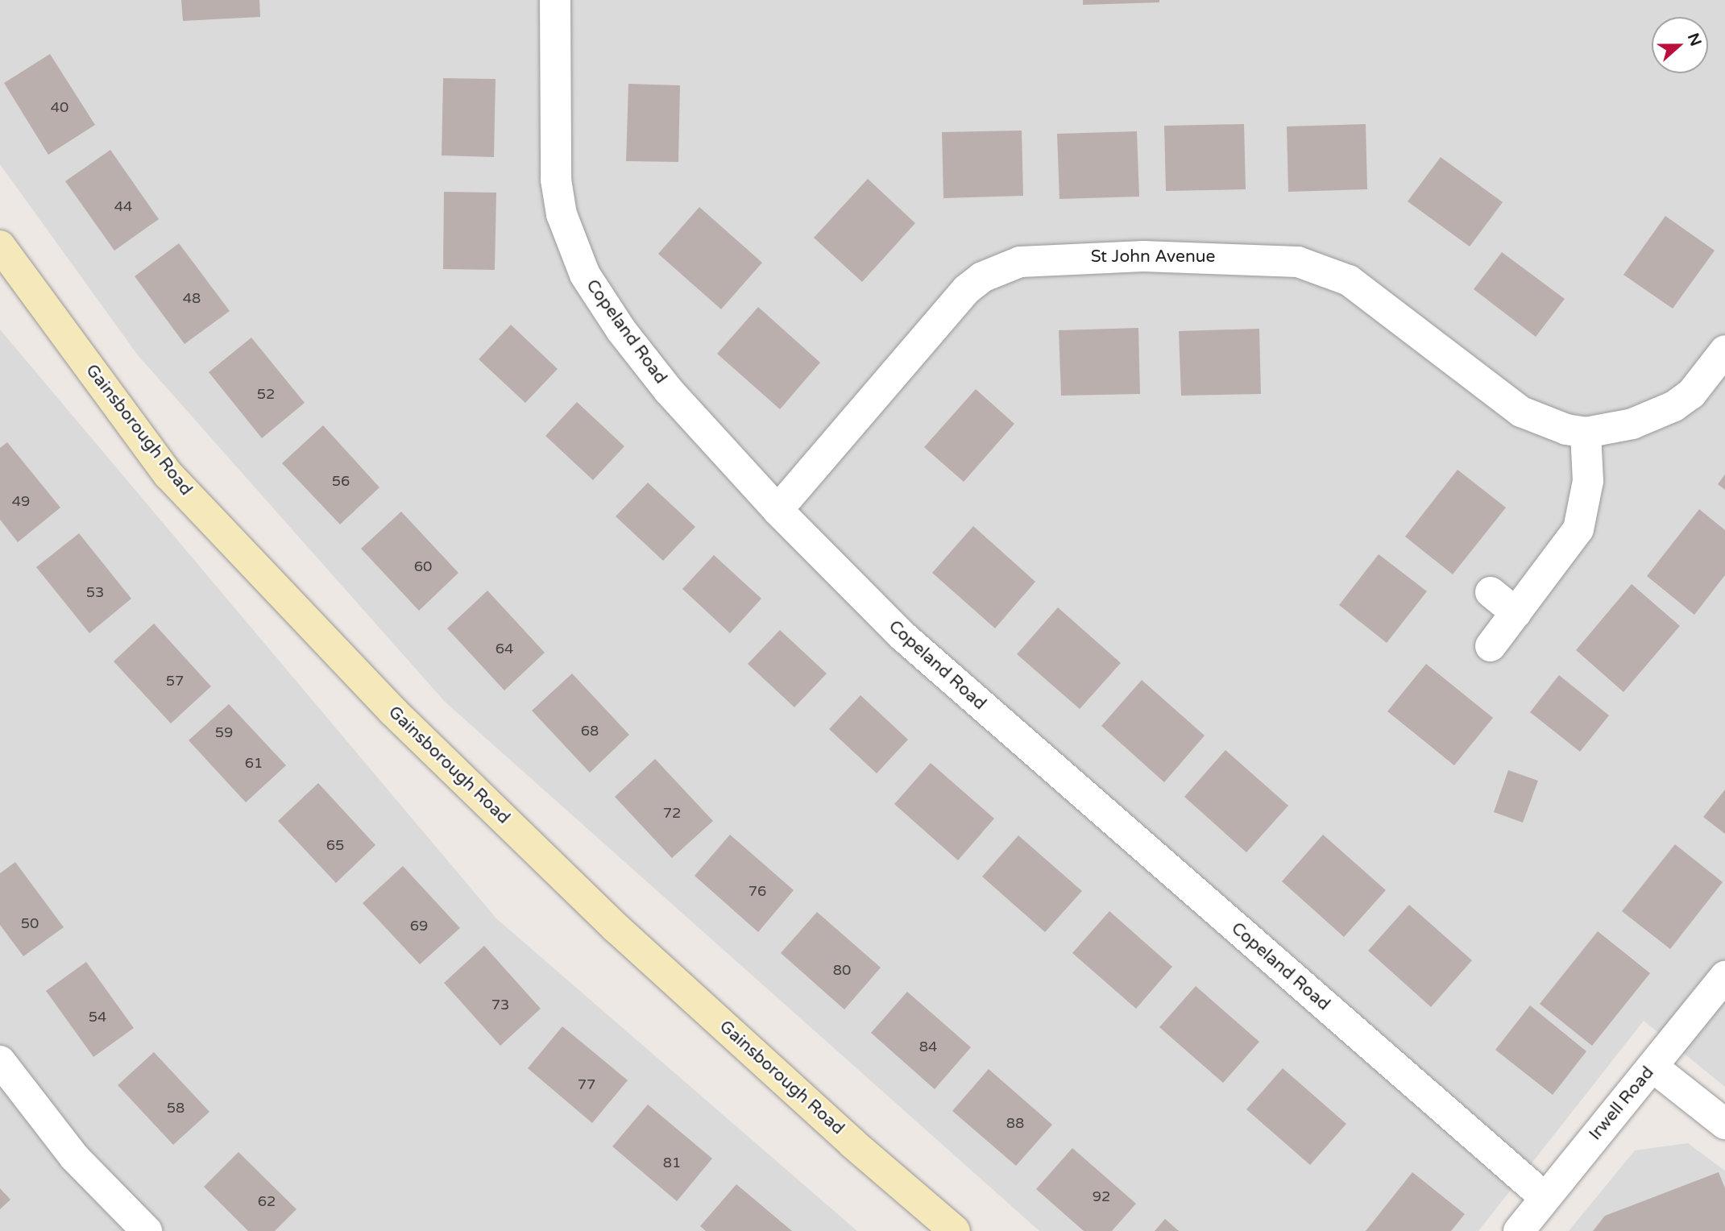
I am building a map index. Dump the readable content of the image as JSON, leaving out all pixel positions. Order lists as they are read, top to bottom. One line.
{"streets":{"street":["St John Avenue","Copeland Road","Gainsborough Road","Irwell Road"]},"crossings":[["St John Avenue","Copeland Road"],["Copeland Road","Irwell Road"]],"house_numbers":["40","44","48","52","56","49","60","53","64","57","68","59","61","72","65","76","50","69","80","73","54","84","77","58","88","81","92","62"],"north":"right"}
